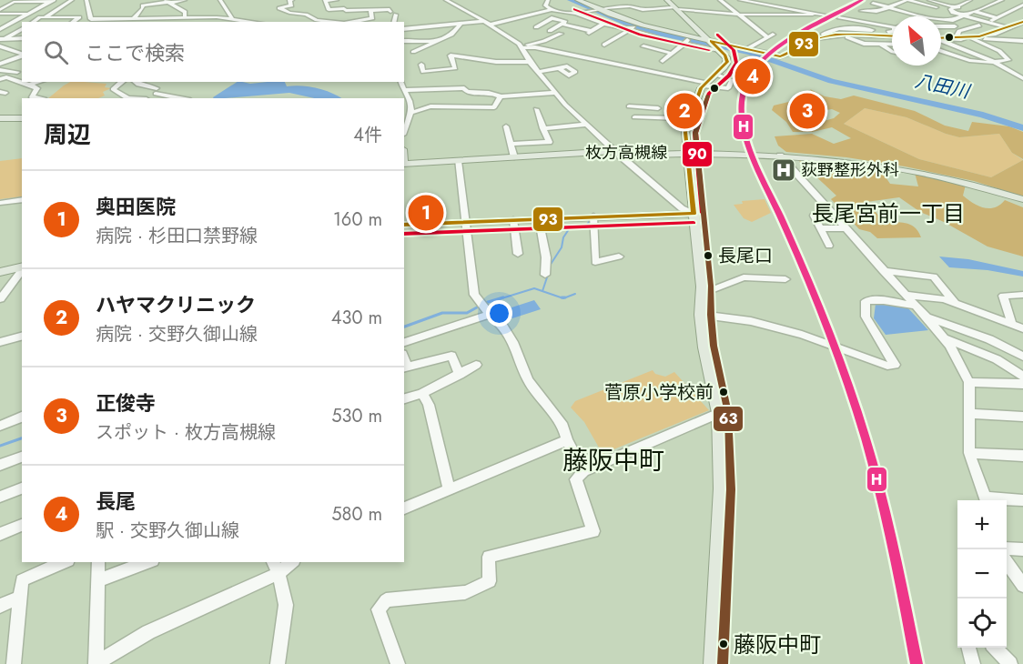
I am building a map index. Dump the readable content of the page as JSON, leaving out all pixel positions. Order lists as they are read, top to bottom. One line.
{"streets":{"main road":["枚方高槻線"]},"districts":["長尾宮前一丁目","藤阪中町"],"water":["八田川"],"places":{"hospital":["荻野整形外科"],"other":["長尾口","菅原小学校前","藤阪中町"]},"lines":["transit line H","transit line 90","transit line 93","transit line 63"],"north":"top left","page":{"search":"ここで検索","pins":["4","2","3","1"],"heading":["周辺","4件"],"list":[{"mark":"1","name":"奥田医院","note":"病院 · 杉田口禁野線","value":"160 m"},{"mark":"2","name":"ハヤマクリニック","note":"病院 · 交野久御山線","value":"430 m"},{"mark":"3","name":"正俊寺","note":"スポット · 枚方高槻線","value":"530 m"},{"mark":"4","name":"長尾","note":"駅 · 交野久御山線","value":"580 m"}],"map_buttons":["+","−"]}}
